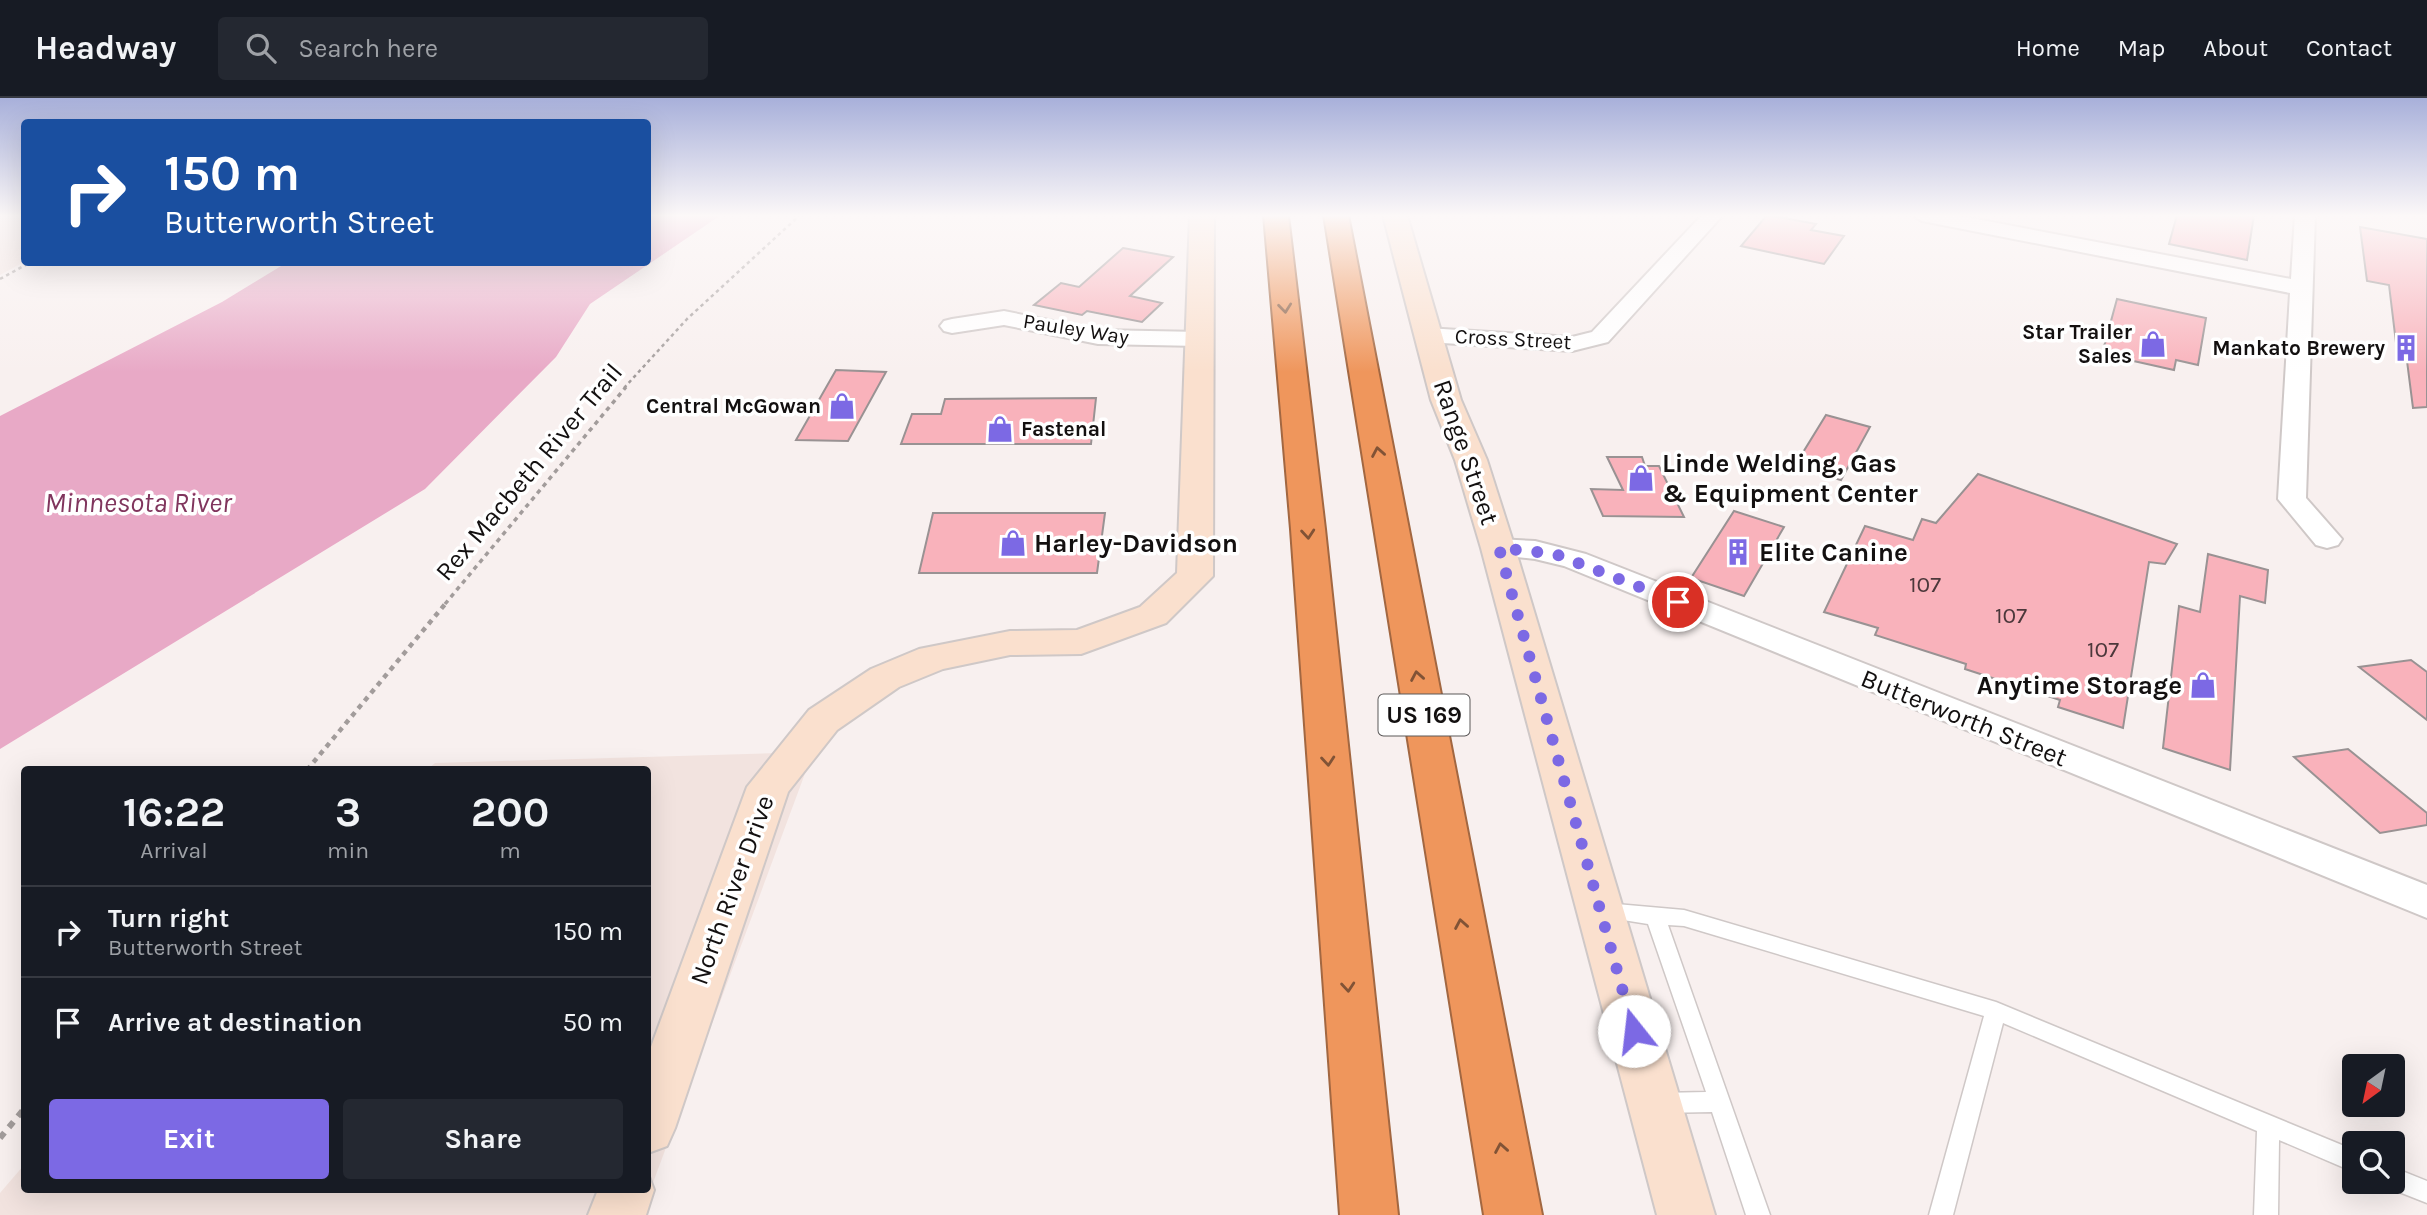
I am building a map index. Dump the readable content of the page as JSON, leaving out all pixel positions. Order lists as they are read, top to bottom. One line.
{"streets":{"highway":["US 169"],"street":["Pauley Way","Cross Street","Range Street","Butterworth Street","North River Drive"],"path":["Rex Macbeth River Trail"]},"crossings":[["Pauley Way","North River Drive"],["Cross Street","Range Street"],["Range Street","Butterworth Street"]],"water":["Minnesota River"],"places":{"shop":["Star Trailer Sales","Central McGowan","Fastenal","Linde Welding, Gas & Equipment Center","Harley-Davidson","Anytime Storage"],"building":["Mankato Brewery","Elite Canine"]},"house_numbers":["107","107","107"],"north":"bottom left","page":{"header":"Headway","search":"Search here","nav":["Home","Map","About","Contact"],"turn":["150 m","Butterworth Street"],"eta":["16:22","Arrival","3","min","200","m"],"list":[{"name":"Turn right","note":"Butterworth Street","value":"150 m"},{"name":"Arrive at destination","value":"50 m"}],"buttons":["Exit","Share"]}}
